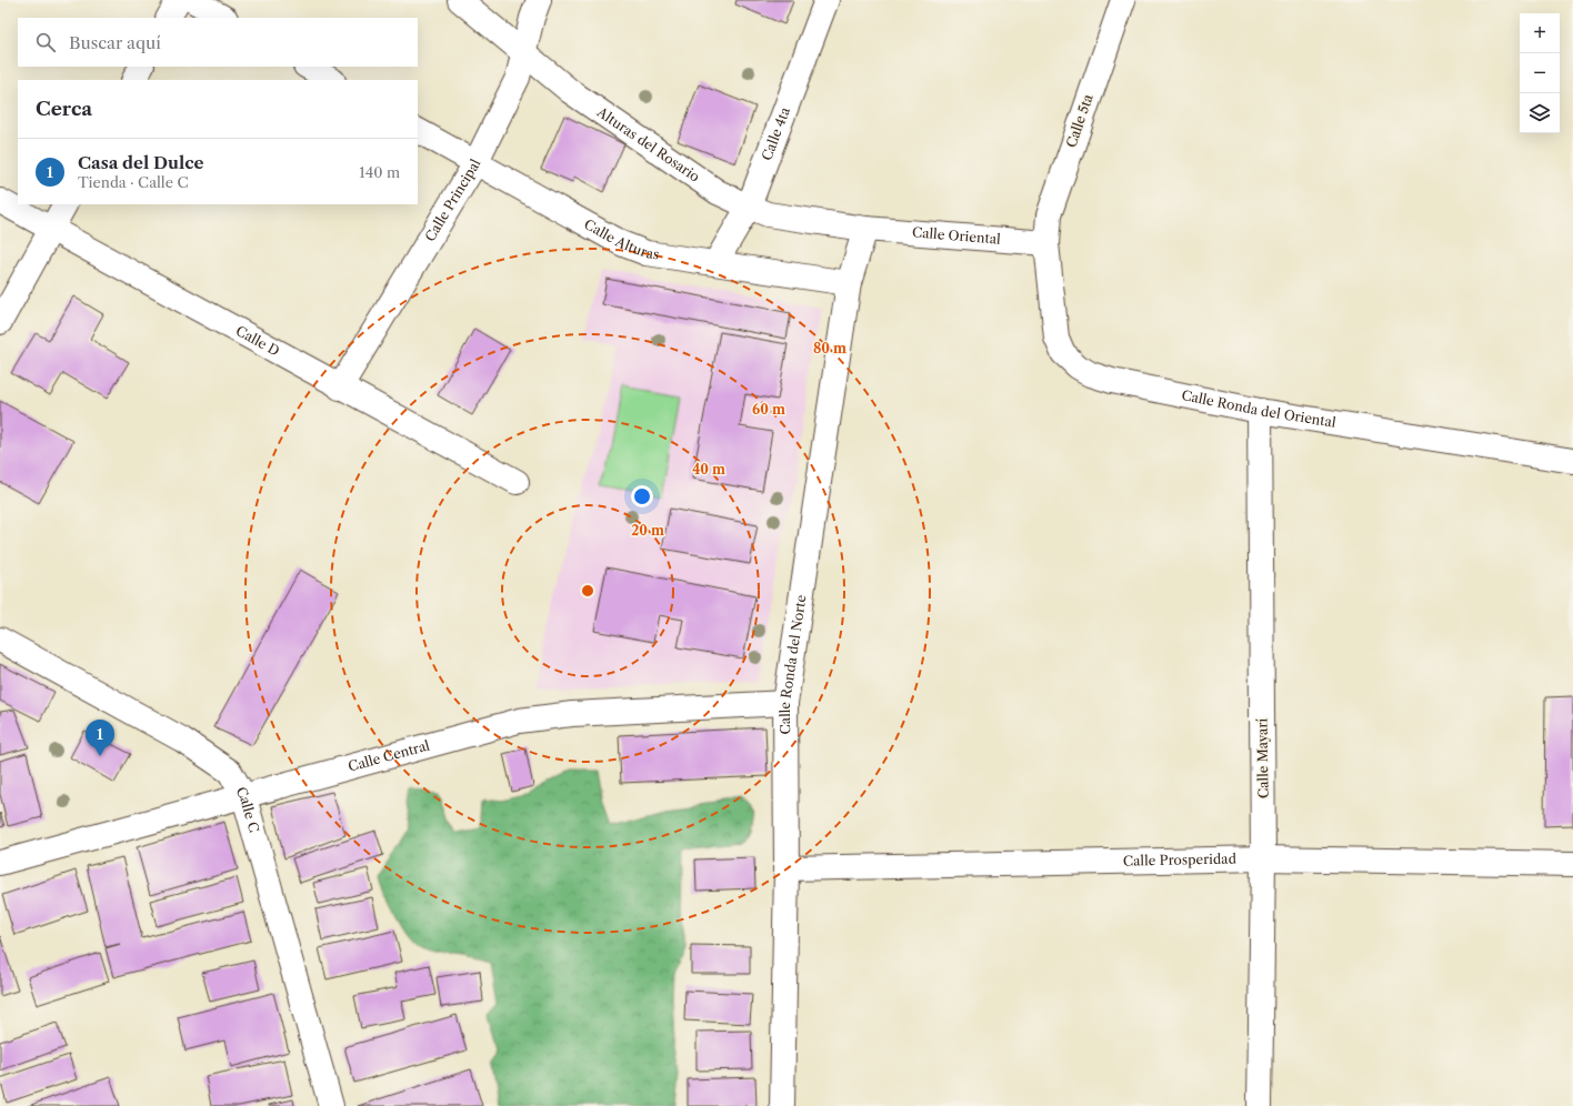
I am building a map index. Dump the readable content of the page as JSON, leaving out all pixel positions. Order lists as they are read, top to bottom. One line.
{"streets":{"street":["Calle 5ta","Calle 4ta","Alturas del Rosario","Calle Principal","Calle Oriental","Calle Alturas","Calle D","Calle Ronda del Oriental","Calle Ronda del Norte","Calle Central","Calle Mayarí","Calle C","Calle Prosperidad"]},"crossings":[["Calle 5ta","Calle Oriental"],["Calle 5ta","Calle Ronda del Oriental"],["Calle 4ta","Alturas del Rosario"],["Calle 4ta","Calle Alturas"],["Alturas del Rosario","Calle Principal"],["Alturas del Rosario","Calle Oriental"],["Alturas del Rosario","Calle Ronda del Norte"],["Calle Principal","Calle Alturas"],["Calle Principal","Calle D"],["Calle Oriental","Calle Ronda del Oriental"],["Calle Oriental","Calle Ronda del Norte"],["Calle Alturas","Calle Ronda del Norte"],["Calle Ronda del Oriental","Calle Mayarí"],["Calle Ronda del Norte","Calle Central"],["Calle Ronda del Norte","Calle Prosperidad"],["Calle Central","Calle C"],["Calle Mayarí","Calle Prosperidad"]],"page":{"map_buttons":["+","−"],"search":"Buscar aquí","heading":"Cerca","list":[{"mark":"1","name":"Casa del Dulce","note":"Tienda · Calle C","value":"140 m"}],"pins":"1"},"rings":["80 m","60 m","40 m","20 m"]}
